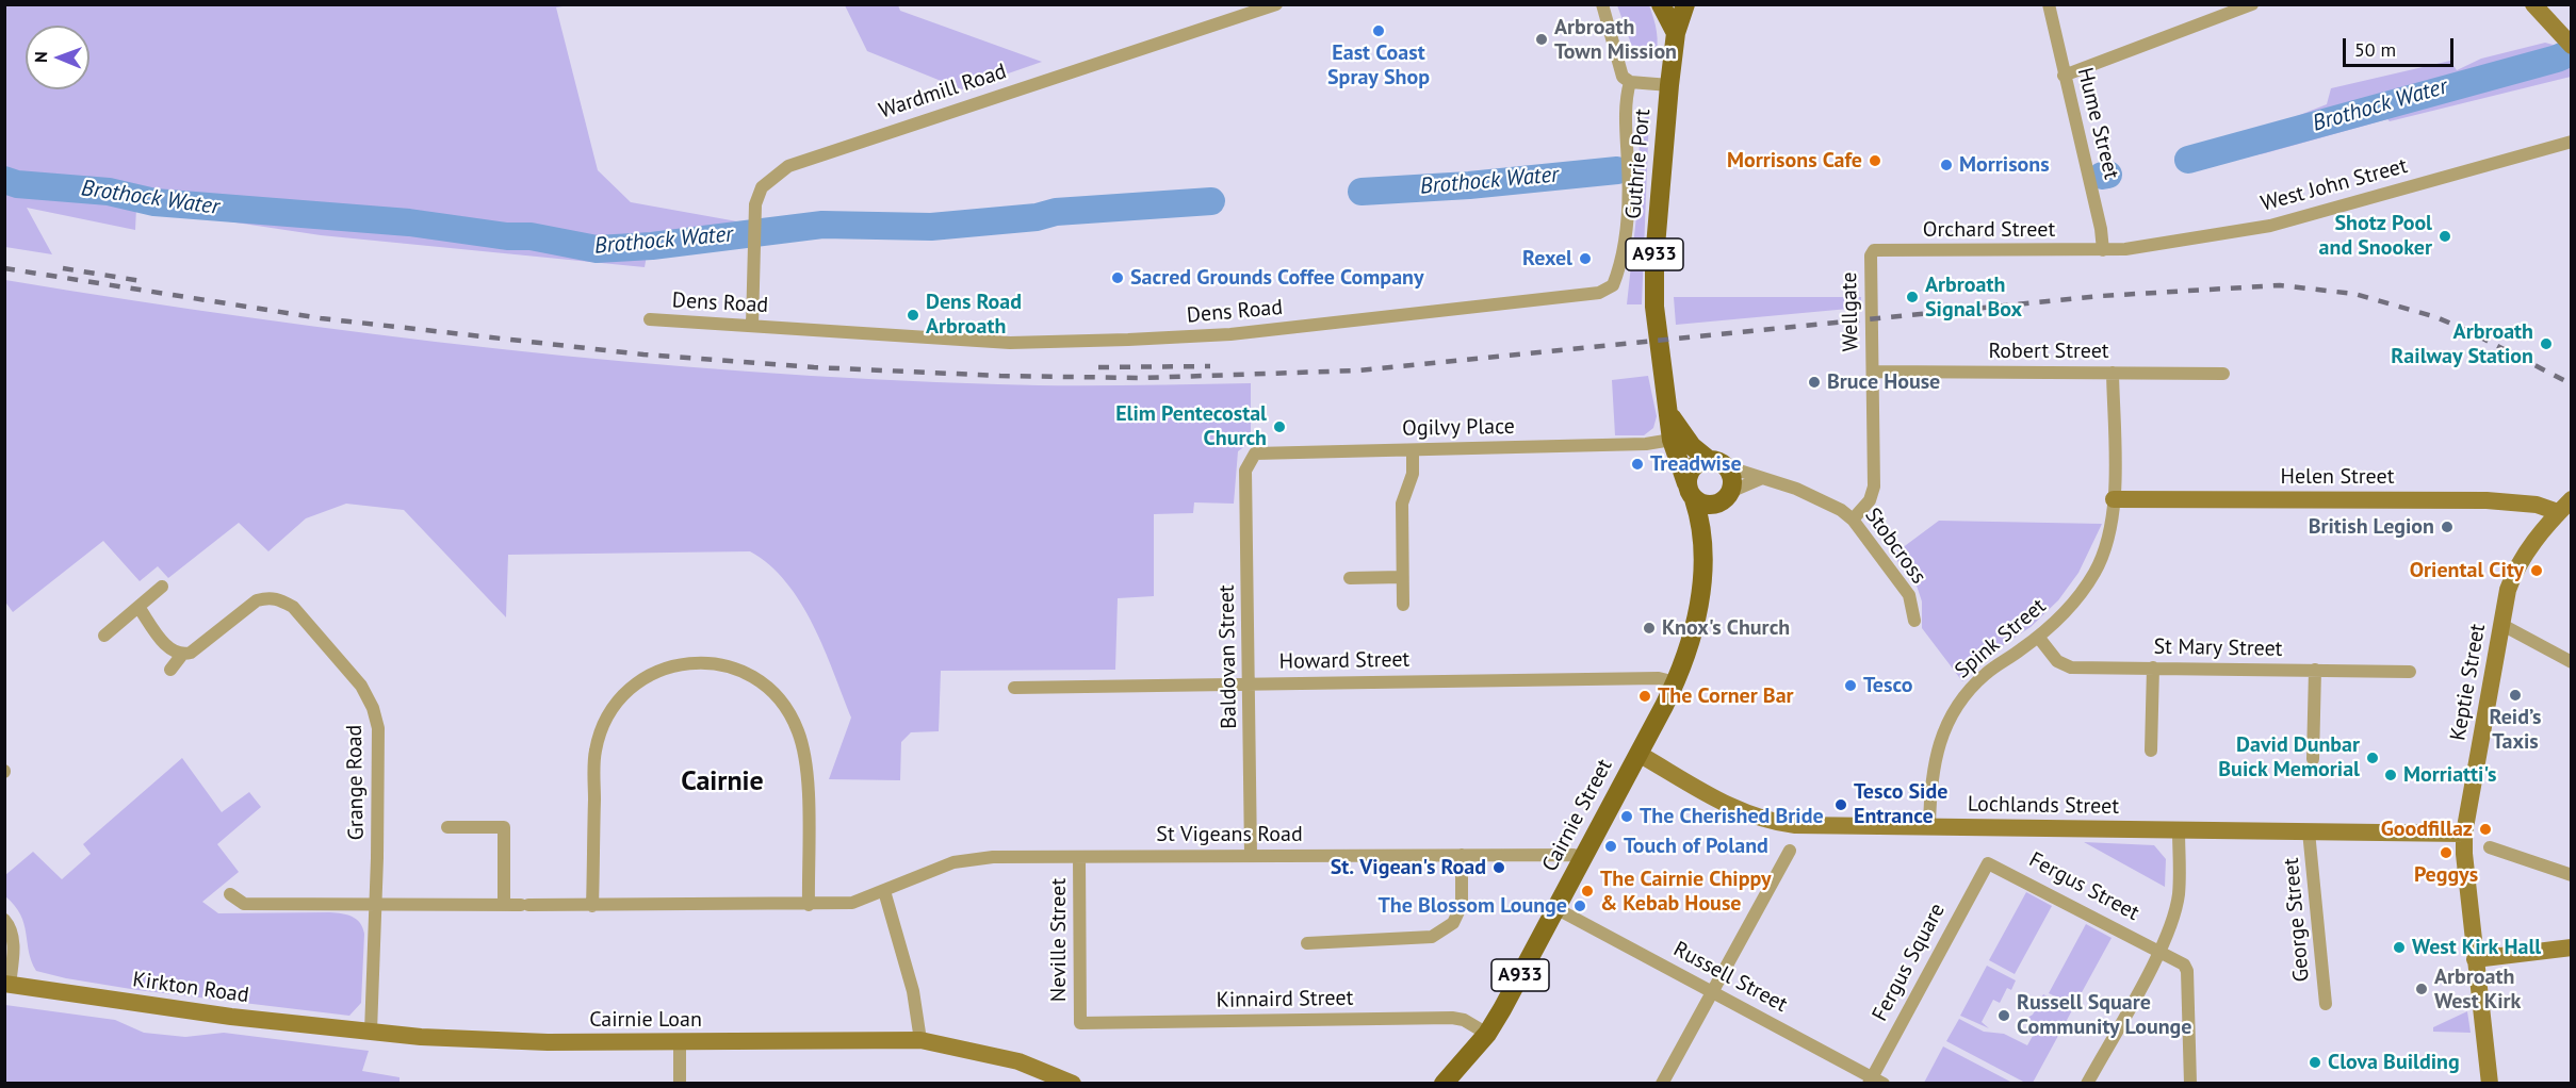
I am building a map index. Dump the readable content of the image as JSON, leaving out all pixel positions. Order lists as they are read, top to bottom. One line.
{"streets":{"main road":["Guthrie Port","A933","Cairnie Street"],"street":["Wardmill Road","Hume Street","West John Street","Orchard Street","Dens Road","Wellgate","Robert Street","Ogilvy Place","Helen Street","Stobcross","Spink Street","St Mary Street","Baldovan Street","Howard Street","Keptie Street","Grange Road","Lochlands Street","St Vigeans Road","Fergus Street","George Street","Neville Street","Fergus Square","Russell Street","Kirkton Road","Kinnaird Street","Cairnie Loan"]},"crossings":[["Wardmill Road","Dens Road"],["Hume Street","West John Street"],["Hume Street","Orchard Street"],["Guthrie Port","Ogilvy Place"],["Guthrie Port","Stobcross"],["Guthrie Port","Cairnie Street"],["West John Street","Orchard Street"],["Orchard Street","Wellgate"],["Wellgate","Robert Street"],["Wellgate","Stobcross"],["Robert Street","Spink Street"],["Ogilvy Place","Baldovan Street"],["Helen Street","Spink Street"],["Helen Street","Keptie Street"],["Stobcross","Cairnie Street"],["Spink Street","St Mary Street"],["Spink Street","Lochlands Street"],["Baldovan Street","Howard Street"],["Baldovan Street","St Vigeans Road"],["Howard Street","Cairnie Street"],["Keptie Street","Lochlands Street"],["Grange Road","Kirkton Road"],["Grange Road","Cairnie Loan"],["Lochlands Street","Cairnie Street"],["Lochlands Street","George Street"],["Cairnie Street","St Vigeans Road"],["Cairnie Street","Russell Street"],["Cairnie Street","Kinnaird Street"],["St Vigeans Road","Neville Street"],["Fergus Street","Fergus Square"],["Neville Street","Kinnaird Street"],["Fergus Square","Russell Street"],["Kirkton Road","Cairnie Loan"]],"districts":["Cairnie"],"water":["Brothock Water"],"places":["East Coast Spray Shop","Arbroath Town Mission","Morrisons Cafe","Morrisons","Shotz Pool and Snooker","Rexel","Sacred Grounds Coffee Company","Arbroath Signal Box","Dens Road Arbroath","Arbroath Railway Station","Bruce House","Elim Pentecostal Church","Treadwise","British Legion","Oriental City","Knox's Church","Tesco","Reid’s Taxis","The Corner Bar","David Dunbar Buick Memorial","Morriatti's","Tesco Side Entrance","The Cherished Bride","Goodfillaz","Touch of Poland","Peggys","St. Vigean's Road","The Cairnie Chippy & Kebab House","The Blossom Lounge","West Kirk Hall","Arbroath West Kirk","Russell Square Community Lounge","Clova Building"],"scale_bar":"50 m","north":"left"}
